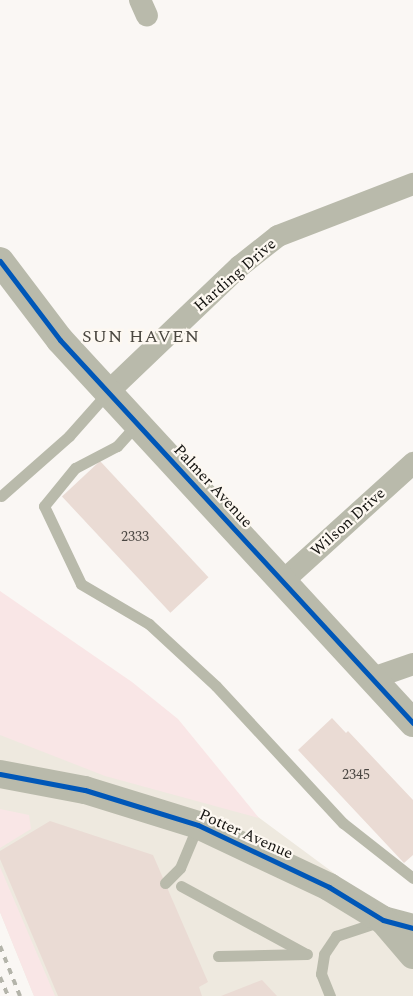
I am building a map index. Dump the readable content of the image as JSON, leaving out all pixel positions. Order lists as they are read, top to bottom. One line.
{"streets":{"street":["Harding Drive","Palmer Avenue","Wilson Drive","Potter Avenue"]},"crossings":[["Harding Drive","Palmer Avenue"],["Palmer Avenue","Wilson Drive"]],"districts":["SUN HAVEN"],"house_numbers":["2333","2345"]}
